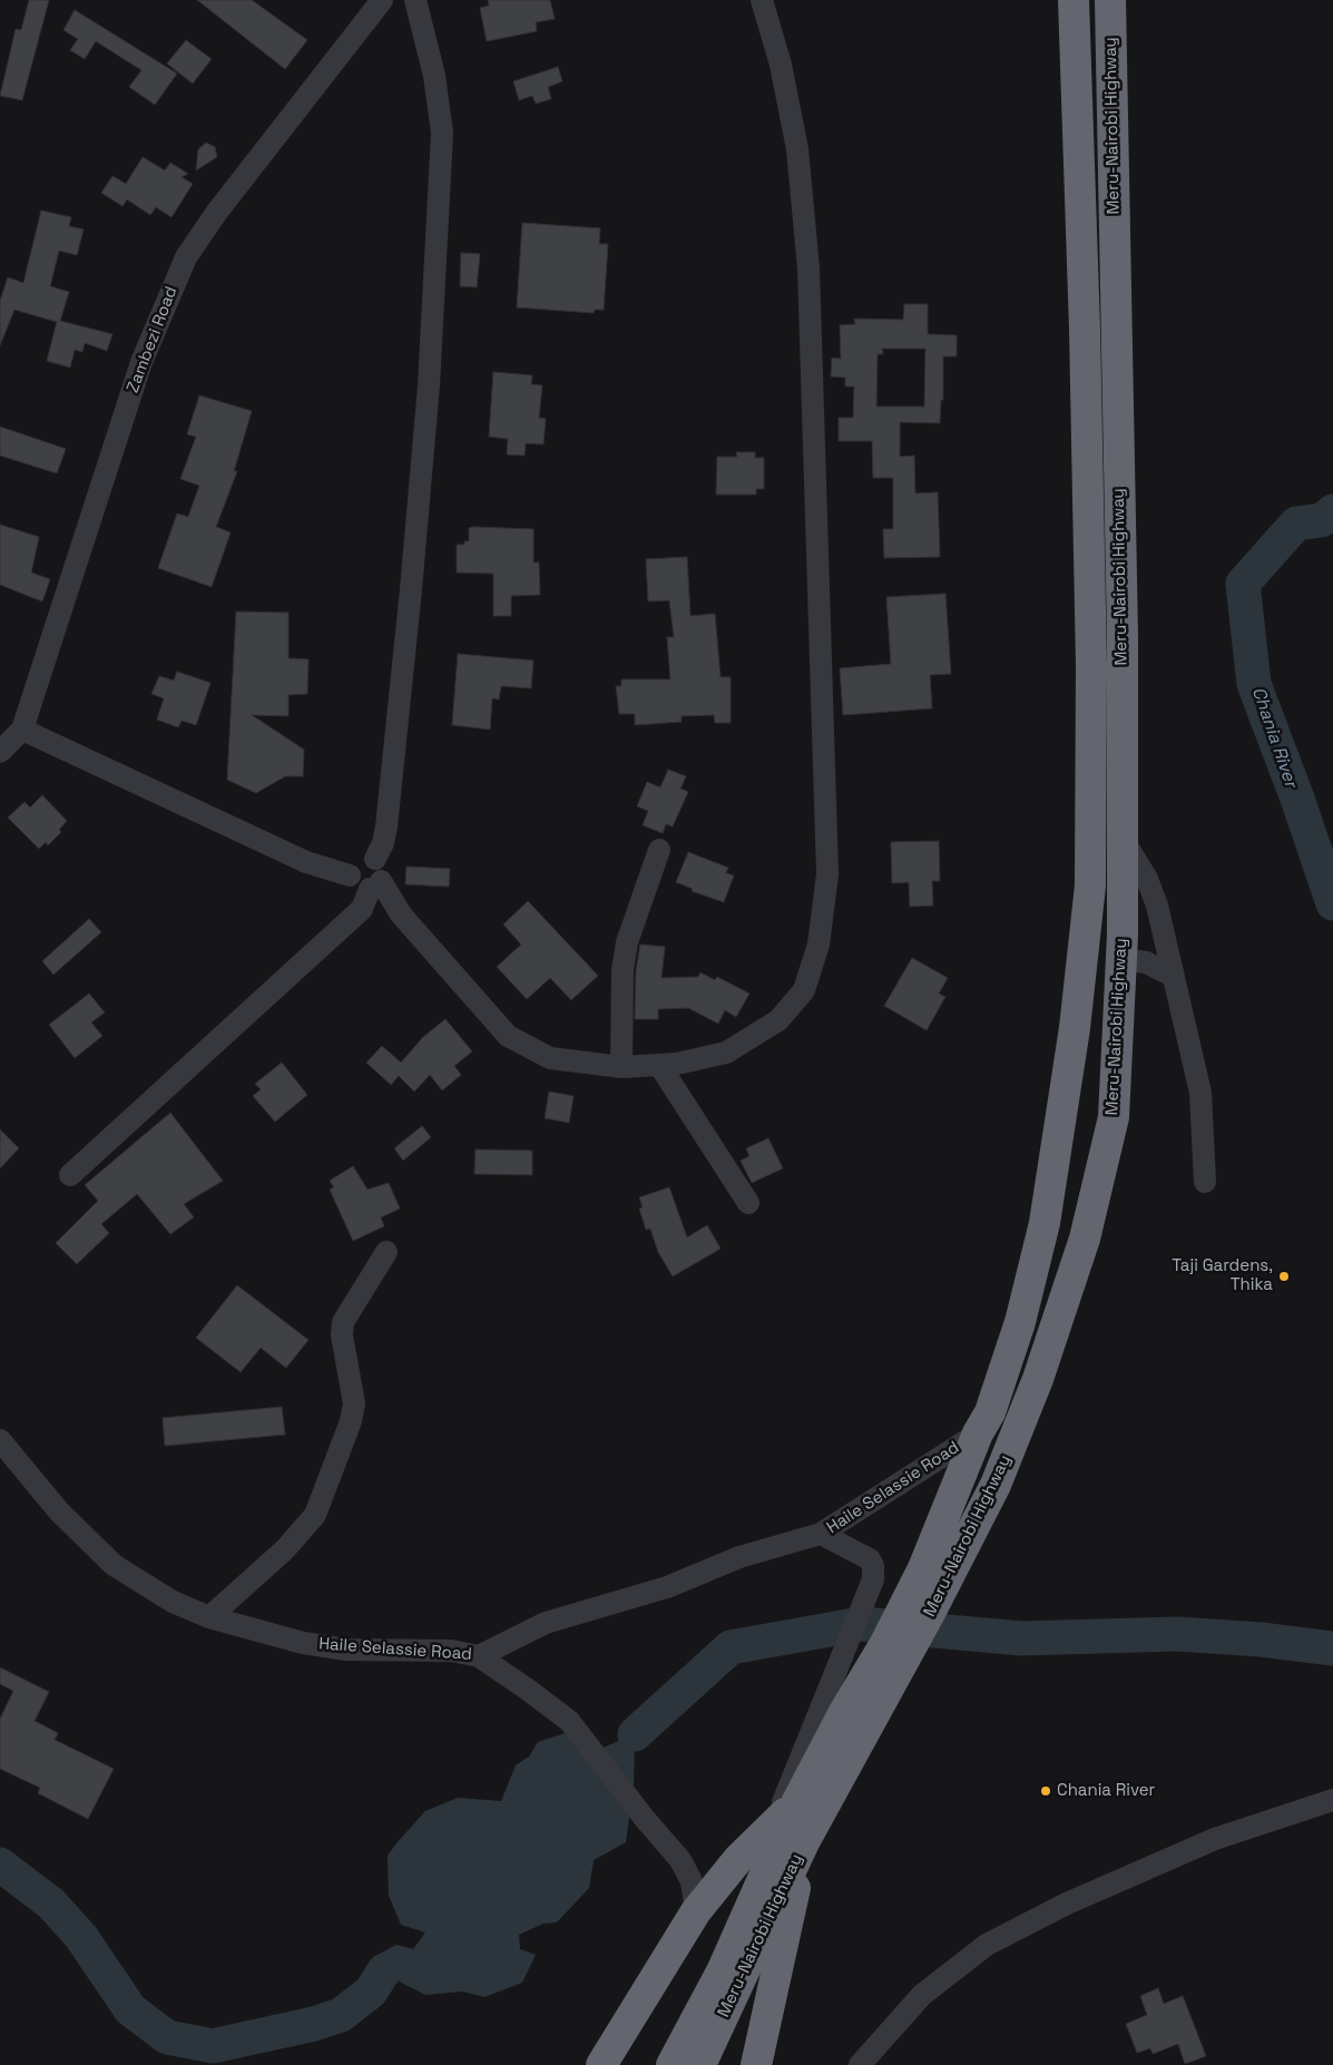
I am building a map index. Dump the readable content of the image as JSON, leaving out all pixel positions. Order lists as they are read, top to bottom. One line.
{"streets":{"highway":["Meru-Nairobi Highway"],"street":["Zambezi Road","Haile Selassie Road"]},"crossings":[["Meru-Nairobi Highway","Haile Selassie Road"]],"water":["Chania River"],"places":["Taji Gardens, Thika","Chania River"]}
